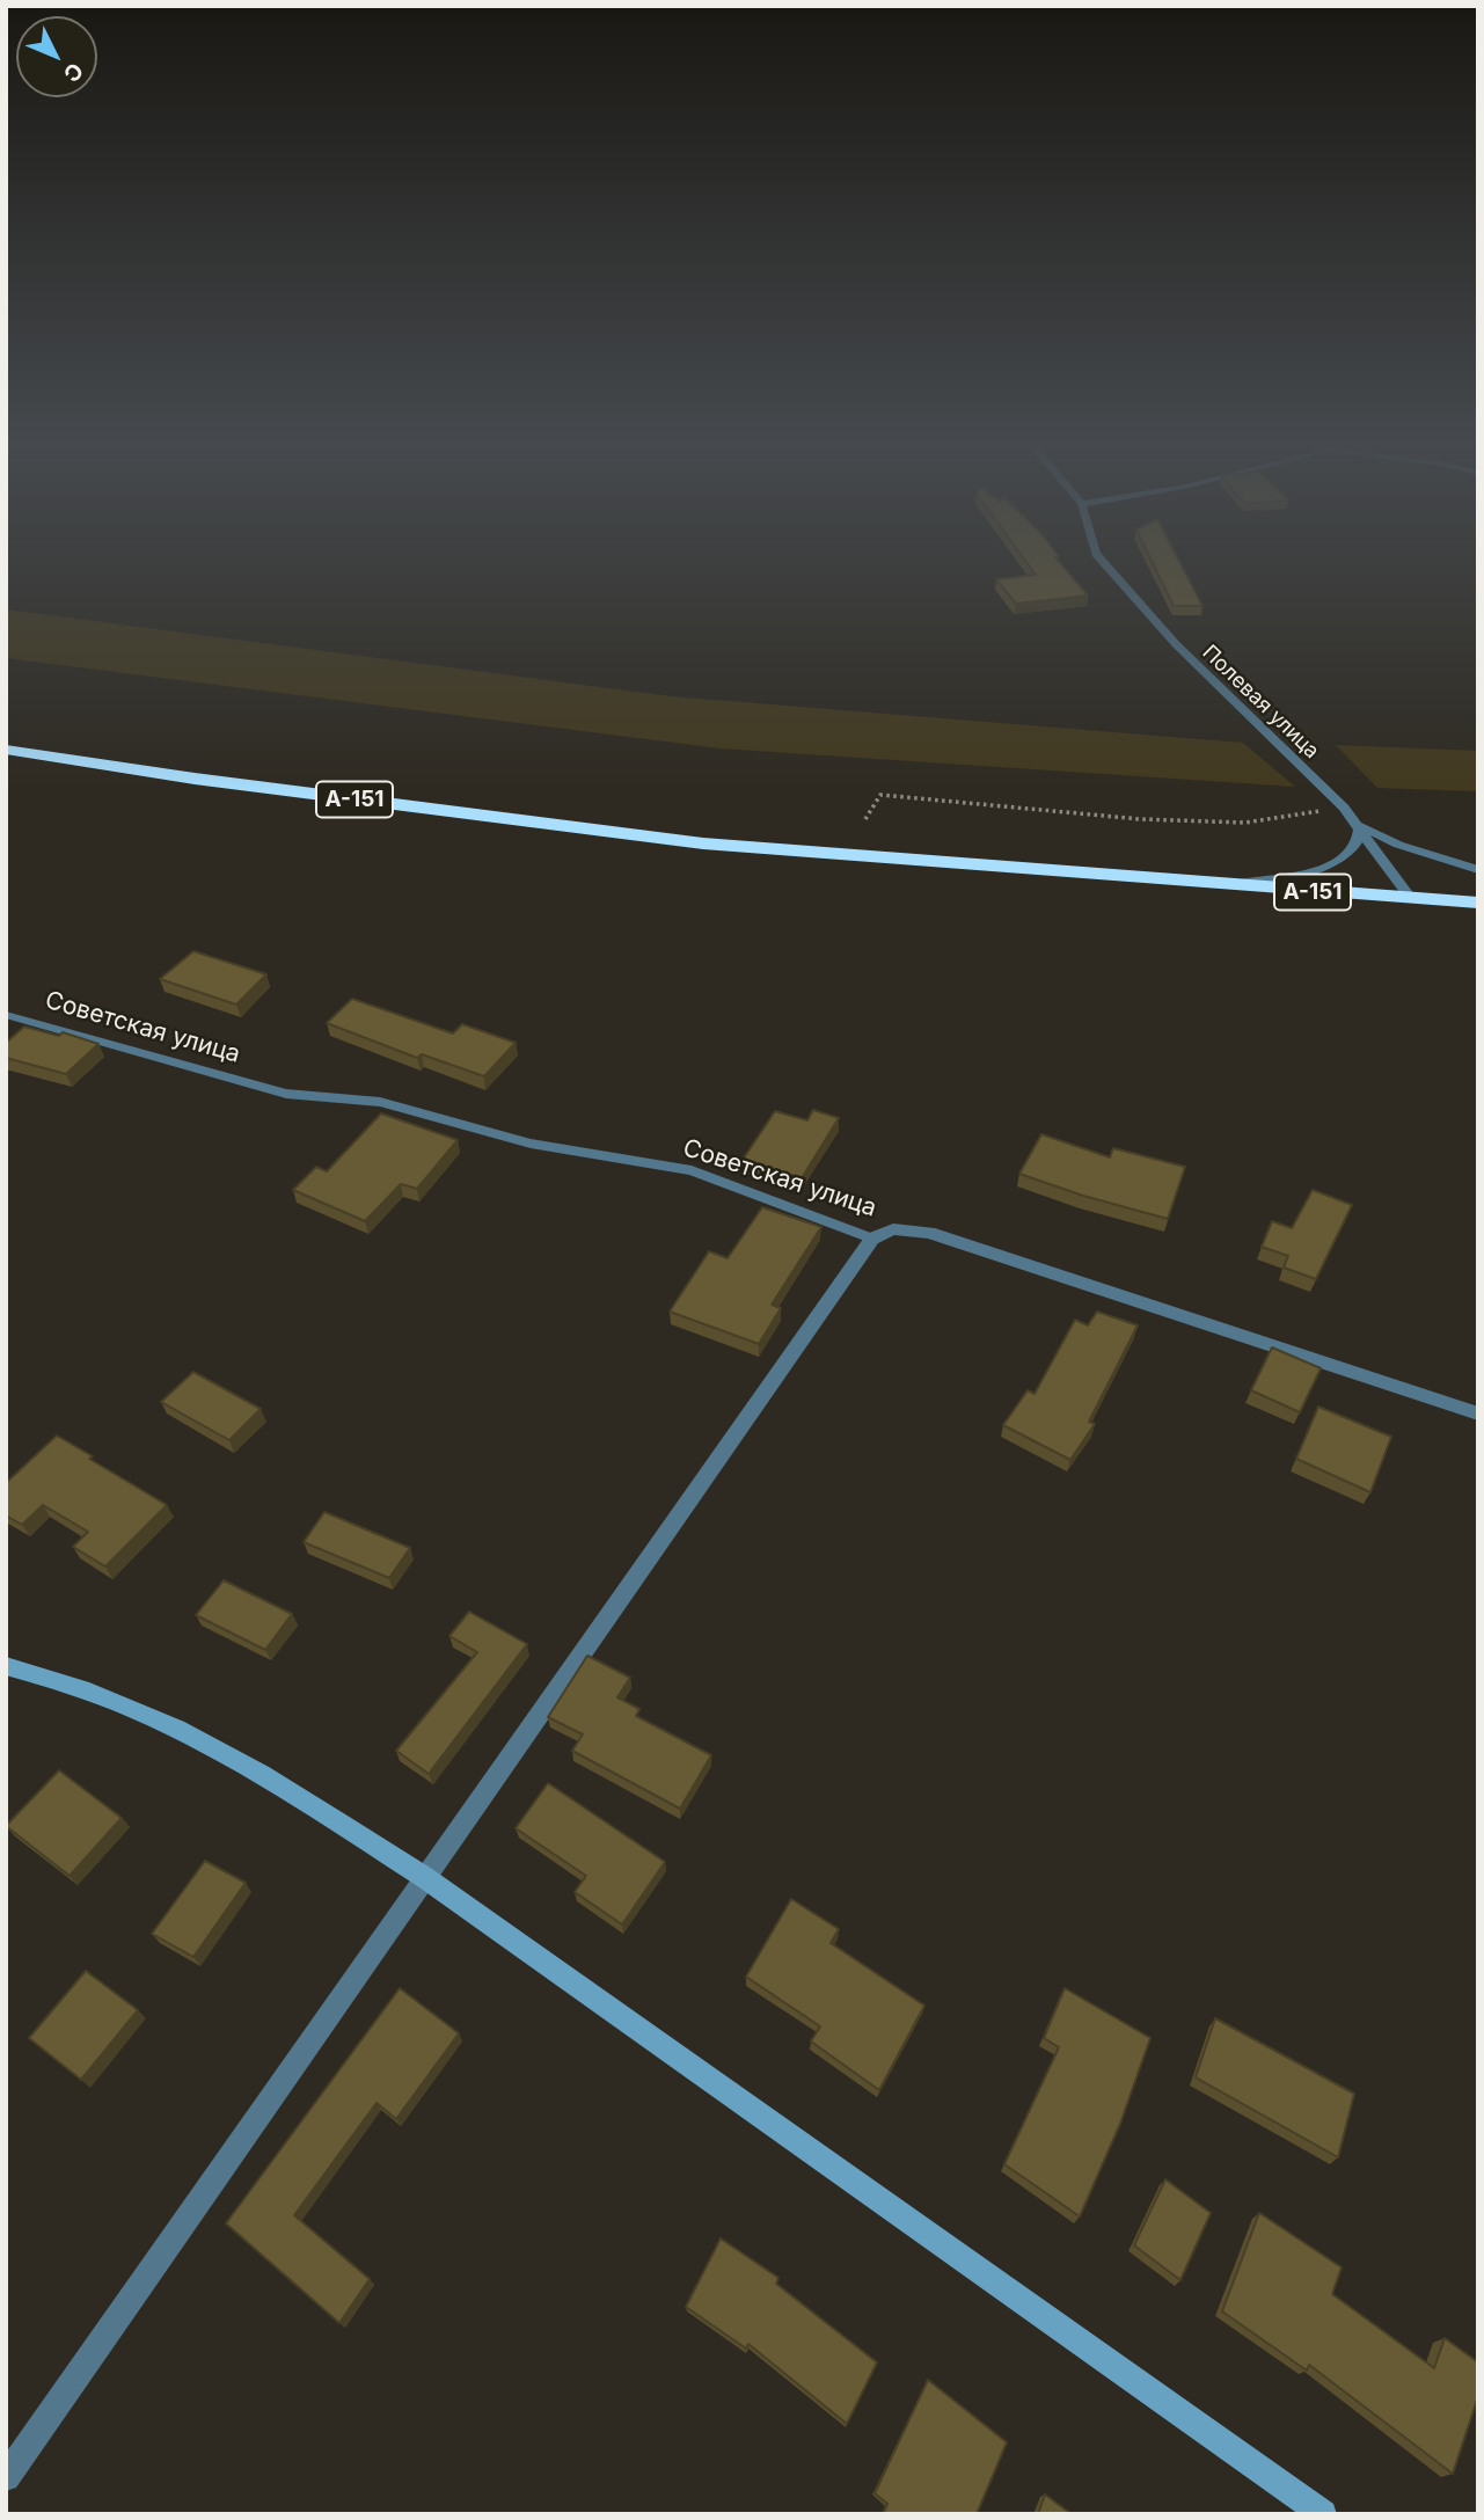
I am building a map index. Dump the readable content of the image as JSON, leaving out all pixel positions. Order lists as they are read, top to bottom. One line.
{"streets":{"highway":["А-151"],"street":["Полевая улица","Советская улица"]},"crossings":[["Полевая улица","А-151"]],"north":"bottom right"}
